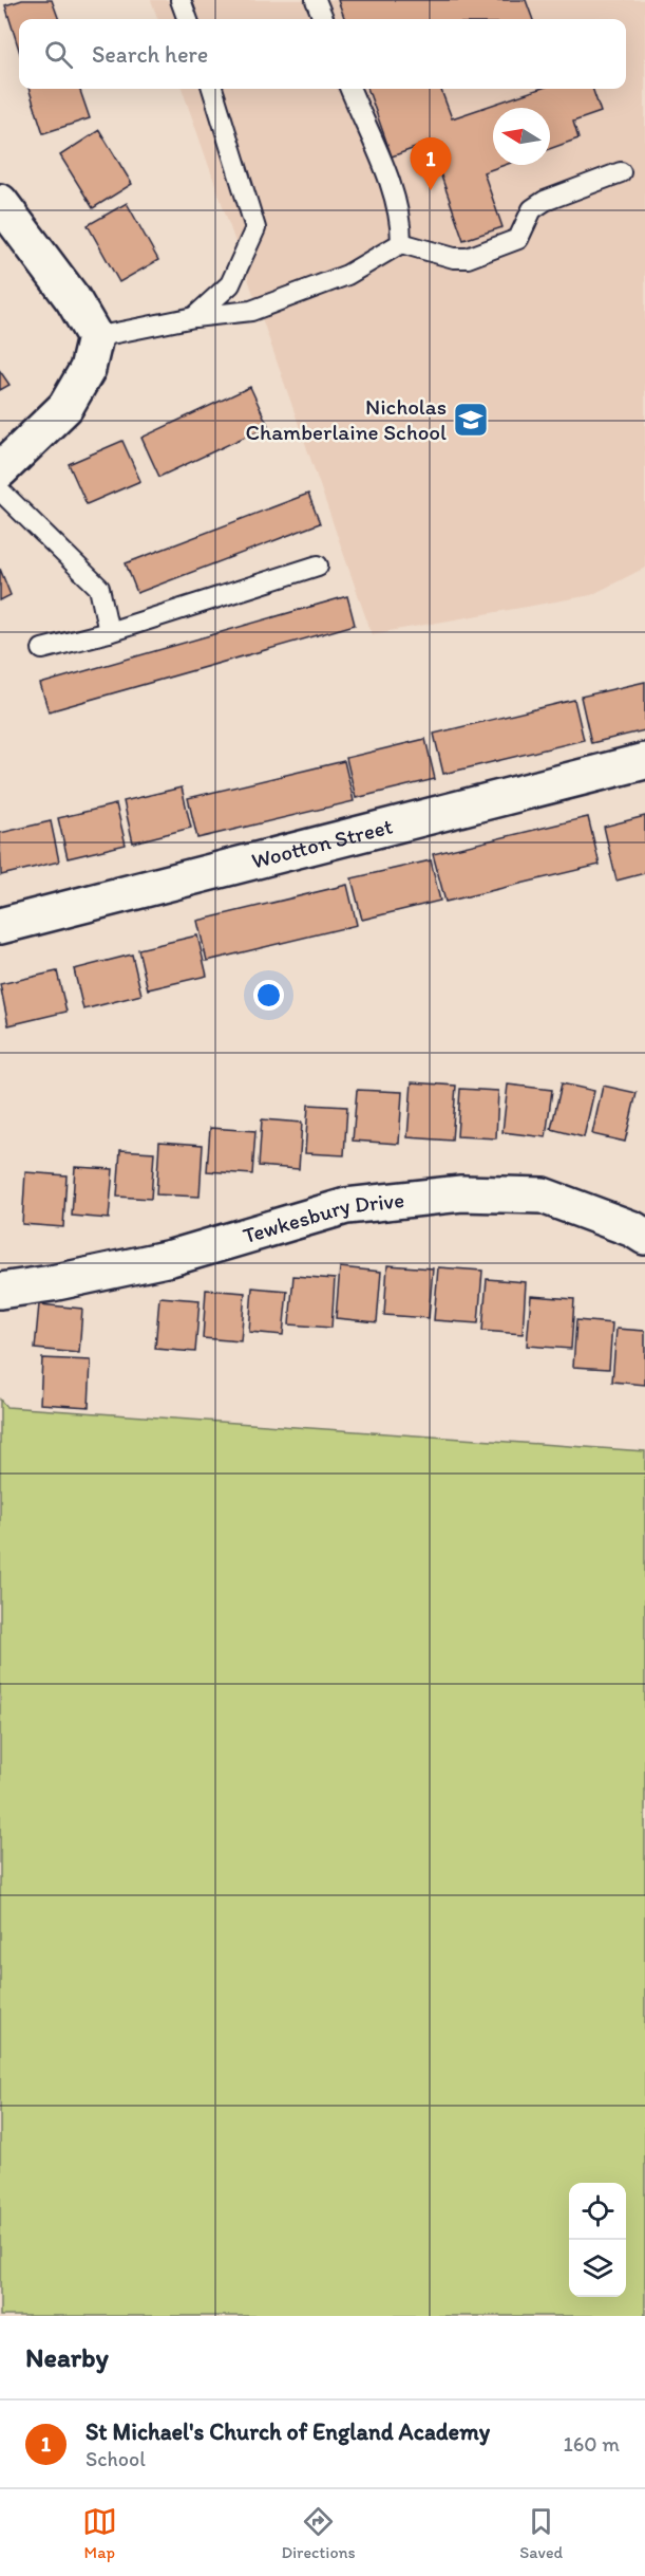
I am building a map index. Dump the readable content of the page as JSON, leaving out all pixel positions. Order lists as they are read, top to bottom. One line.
{"streets":{"street":["Wootton Street","Tewkesbury Drive"]},"places":{"school or university":["Nicholas Chamberlaine School"]},"north":"left","page":{"search":"Search here","pins":"1","heading":"Nearby","list":[{"mark":"1","name":"St Michael's Church of England Academy","note":"School","value":"160 m"}],"nav":["Map","Directions","Saved"]}}
